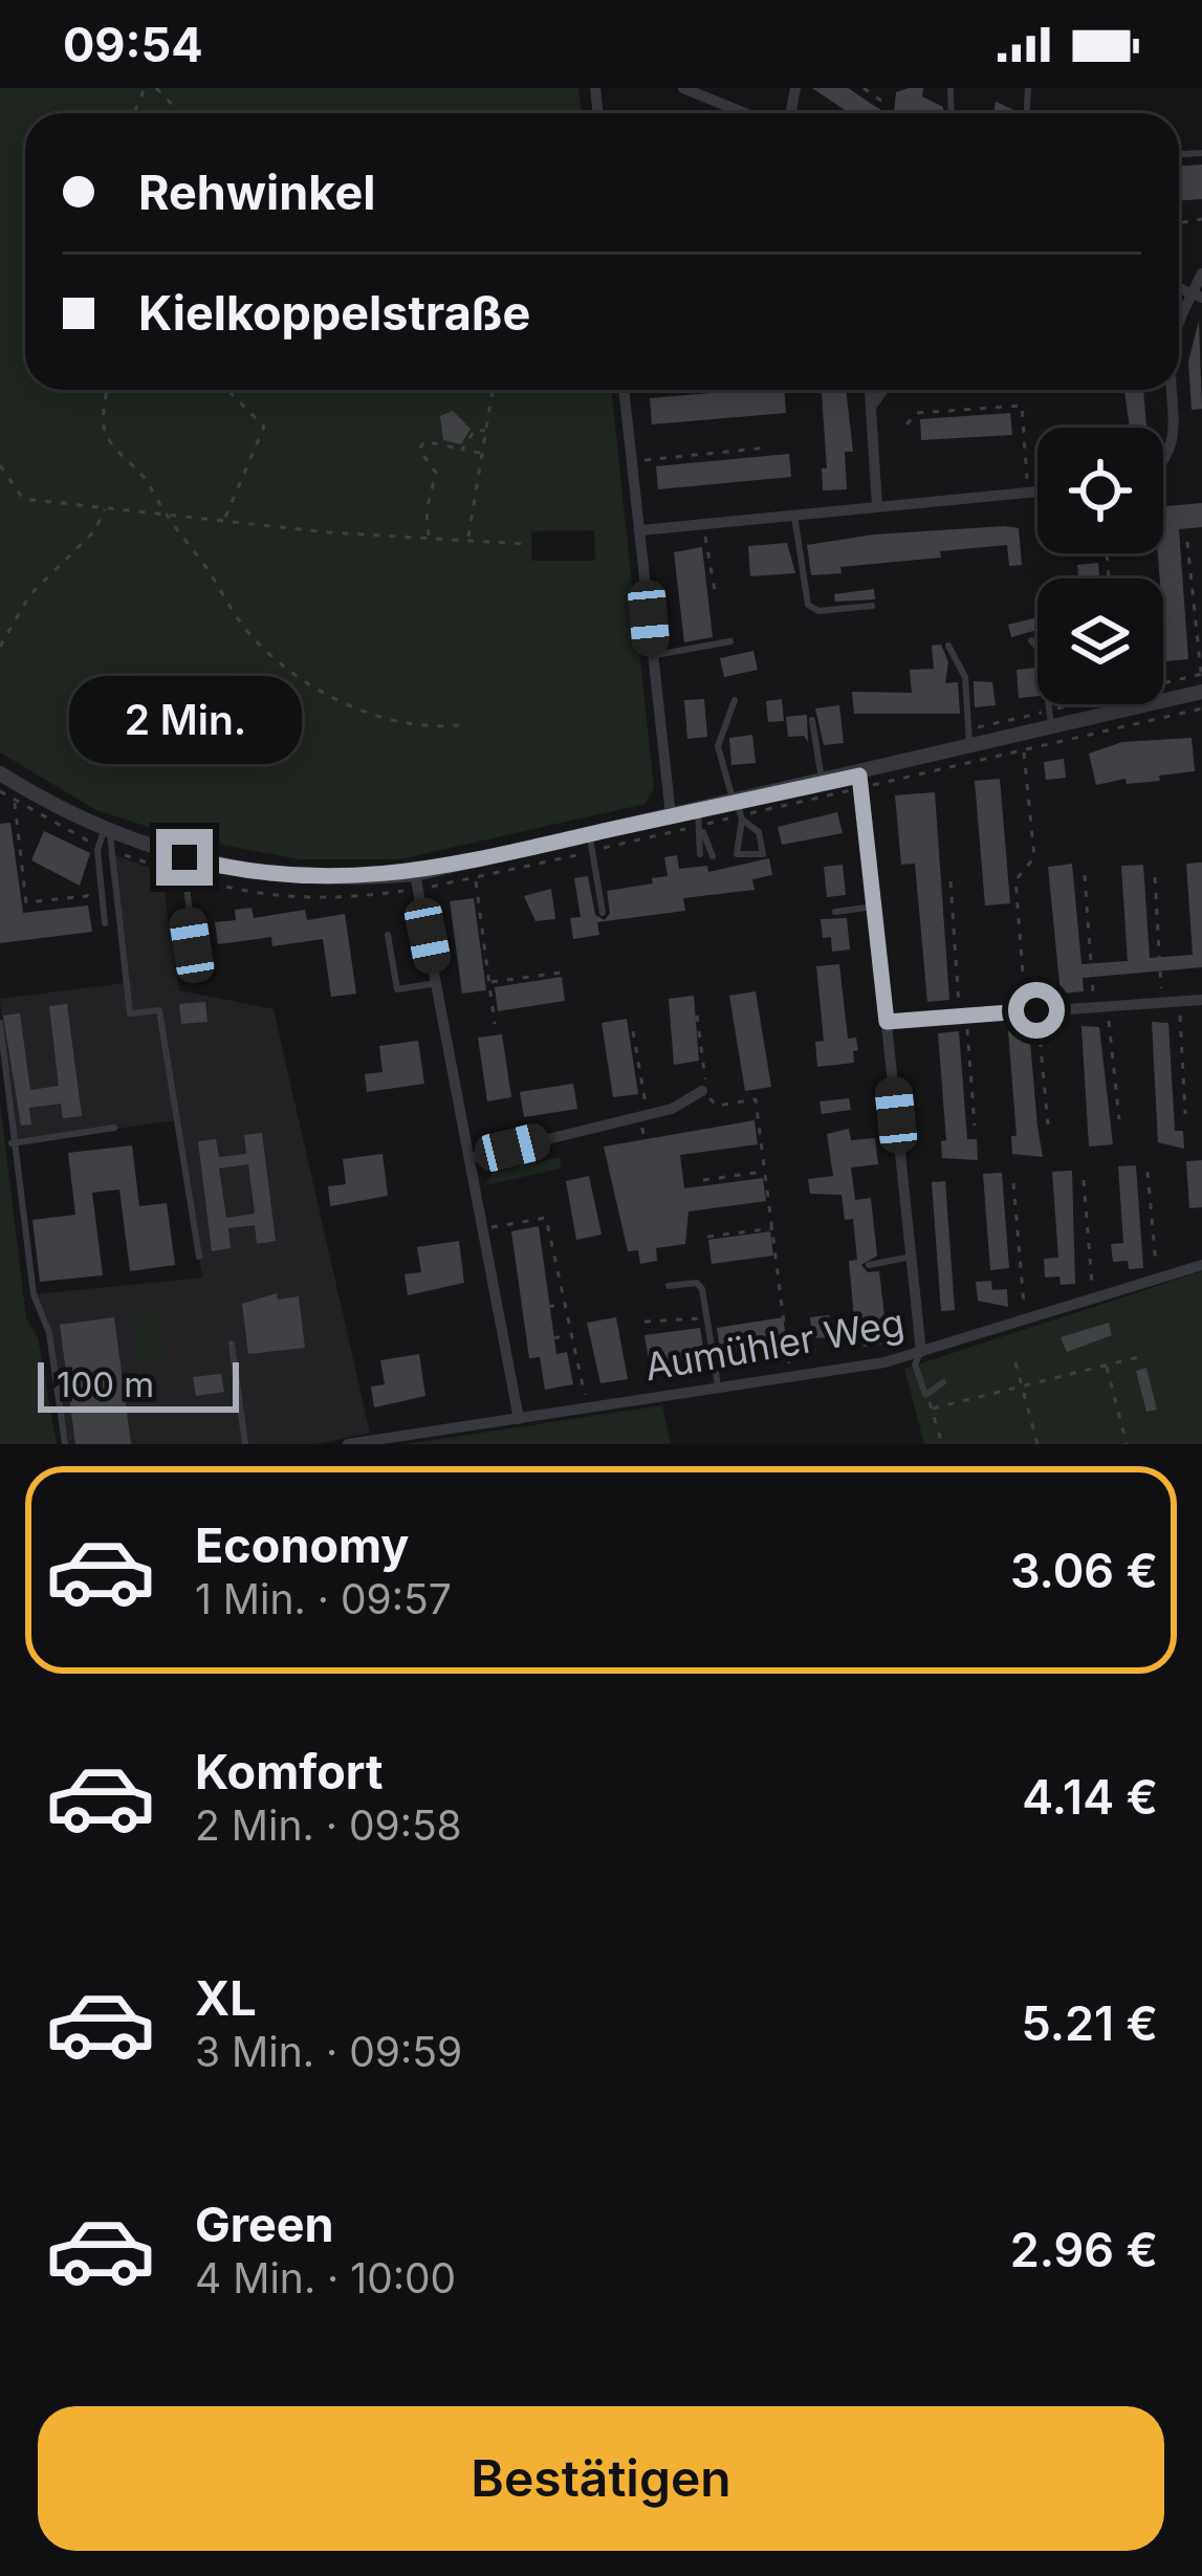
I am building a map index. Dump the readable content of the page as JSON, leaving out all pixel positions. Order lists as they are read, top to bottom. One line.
{"streets":{"street":["Aumühler Weg"]},"scale_bar":"100 m","page":{"status":"09:54","banner":["Rehwinkel","Kielkoppelstraße"],"bubble":"2 Min.","scale":"100 m","list":[{"name":"Economy","note":"1 Min. · 09:57","value":"3.06 €"},{"name":"Komfort","note":"2 Min. · 09:58","value":"4.14 €"},{"name":"XL","note":"3 Min. · 09:59","value":"5.21 €"},{"name":"Green","note":"4 Min. · 10:00","value":"2.96 €"}],"buttons":"Bestätigen"}}
